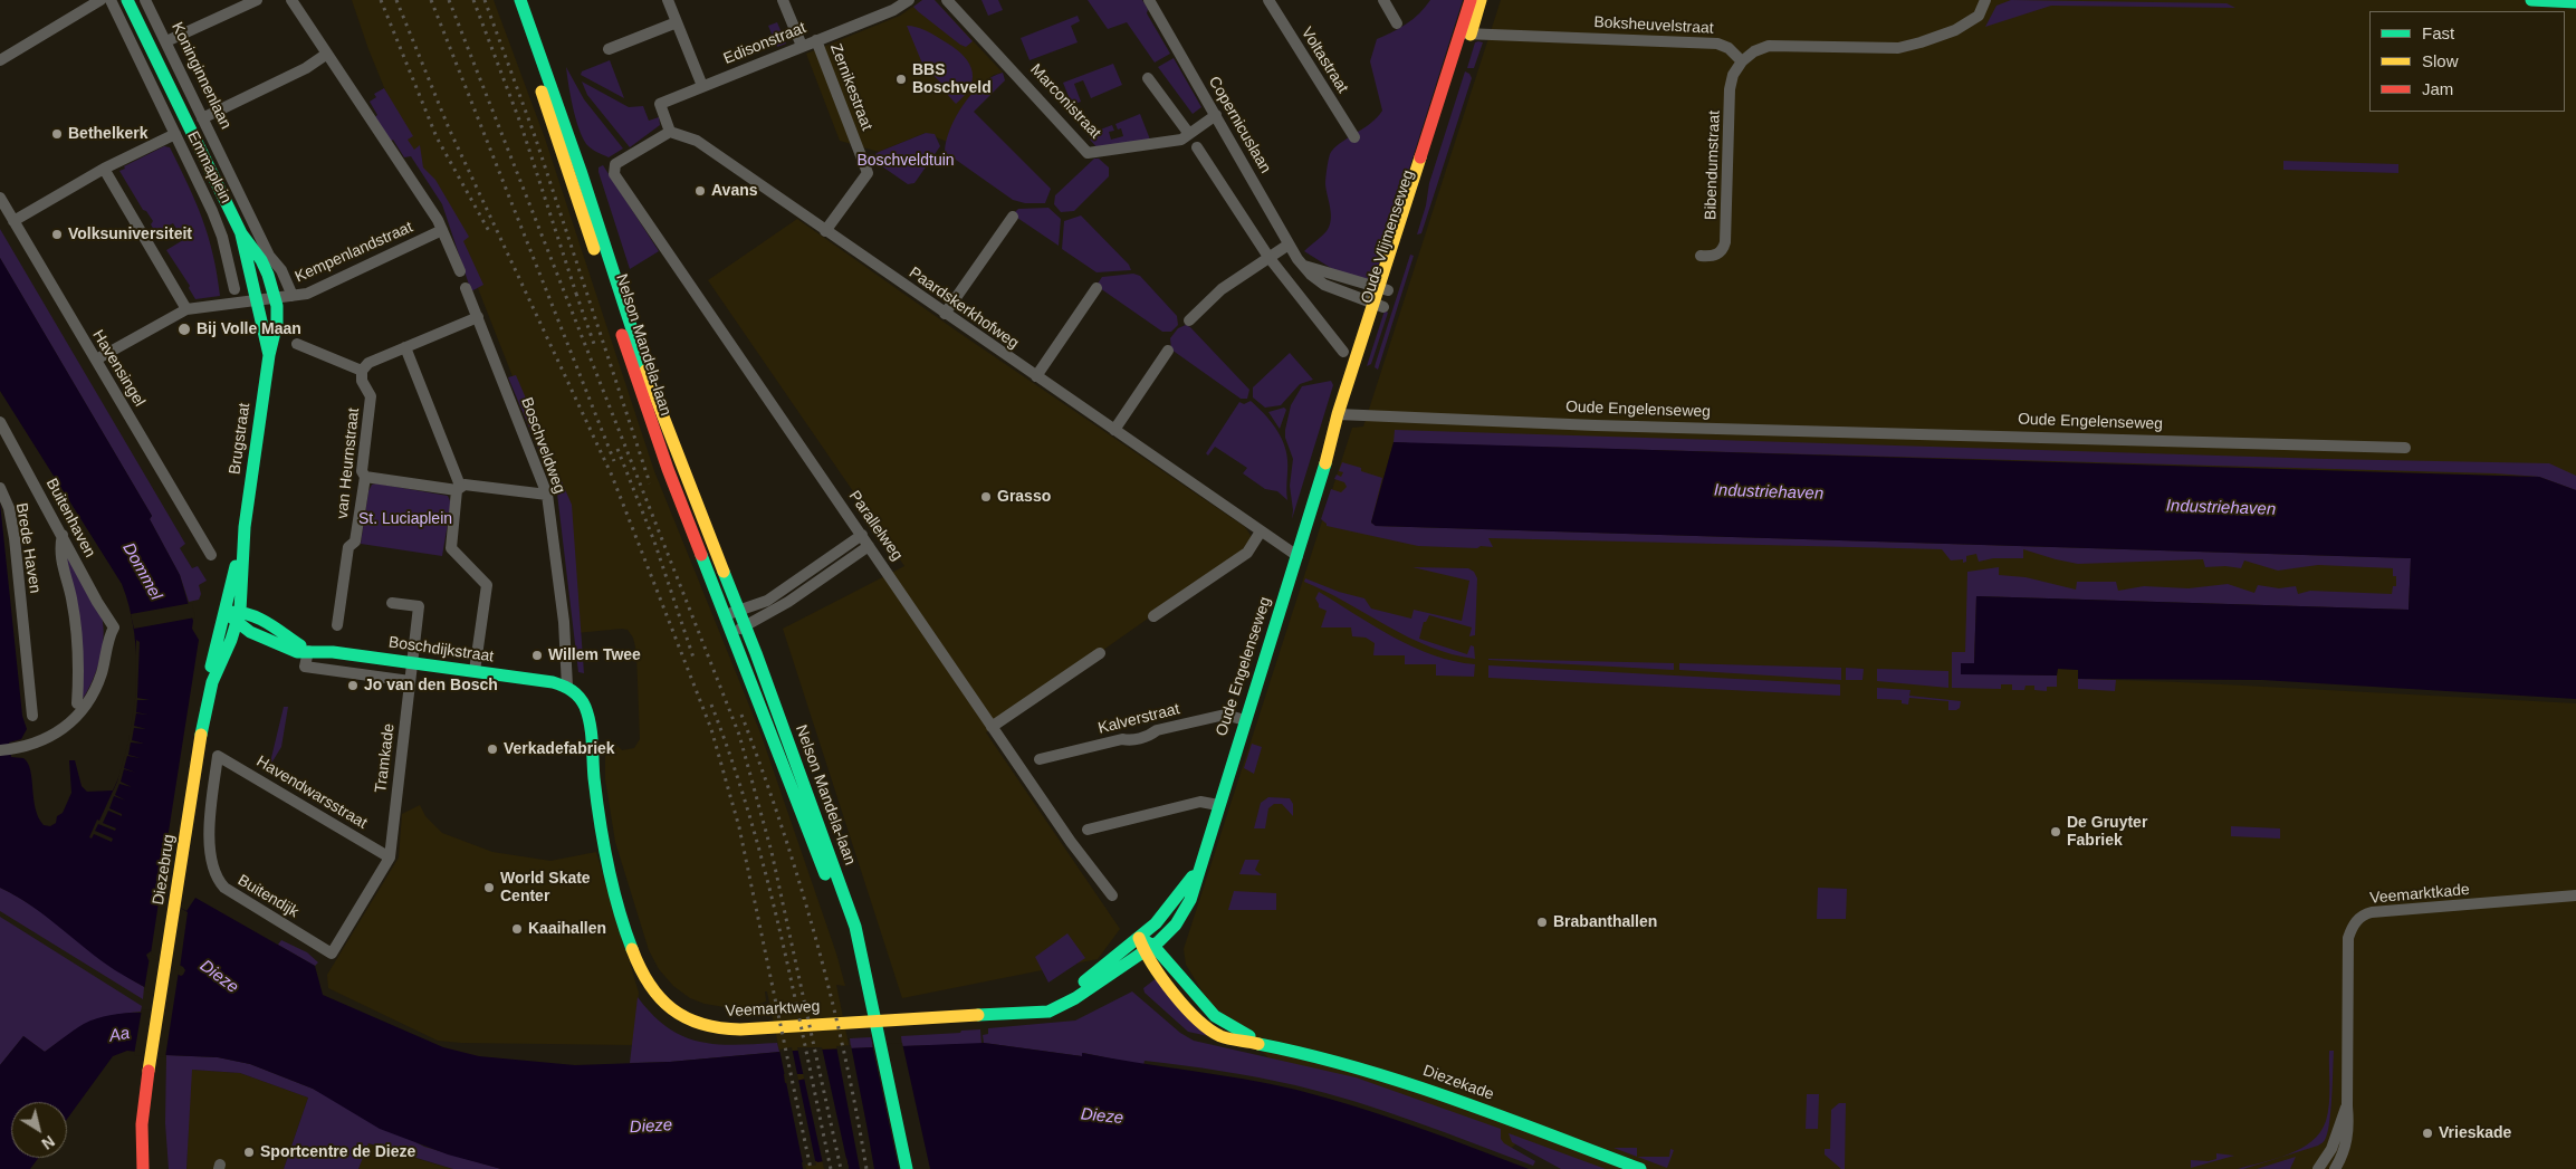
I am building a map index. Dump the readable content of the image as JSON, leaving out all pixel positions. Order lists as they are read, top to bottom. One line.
{"streets":{"street":["Boksheuvelstraat","Edisonstraat","Voltastraat","Koninginnenlaan","Zernikestraat","Marconistraat","Copernicuslaan","Bibendumstraat","Emmaplein","Oude Vlijmenseweg","Kempenlandstraat","Paardskerkhofweg","Nelson Mandela-laan","Havensingel","Oude Engelenseweg","Brugstraat","Boschveldweg","van Heurnstraat","Buitenhaven","Parallelweg","Brede Haven","Boschdijkstraat","Kalverstraat","Tramkade","Havendwarsstraat","Diezebrug","Veemarktkade","Buitendijk","Veemarktweg","Diezekade"]},"crossings":[["Boksheuvelstraat","Bibendumstraat"],["Boksheuvelstraat","Oude Vlijmenseweg"],["Edisonstraat","Zernikestraat"],["Edisonstraat","Paardskerkhofweg"],["Edisonstraat","Parallelweg"],["Koninginnenlaan","Emmaplein"],["Zernikestraat","Paardskerkhofweg"],["Marconistraat","Copernicuslaan"],["Copernicuslaan","Oude Vlijmenseweg"],["Emmaplein","Kempenlandstraat"],["Emmaplein","Havensingel"],["Emmaplein","Brugstraat"],["Oude Vlijmenseweg","Oude Engelenseweg"],["Paardskerkhofweg","Oude Engelenseweg"],["Paardskerkhofweg","Parallelweg"],["Oude Engelenseweg","Kalverstraat"],["Oude Engelenseweg","Veemarktweg"],["Oude Engelenseweg","Diezekade"],["Brugstraat","Boschdijkstraat"],["Brugstraat","Diezebrug"],["Boschveldweg","Boschdijkstraat"],["Boschveldweg","Veemarktweg"],["Boschdijkstraat","Tramkade"],["Boschdijkstraat","Veemarktweg"],["Tramkade","Havendwarsstraat"],["Tramkade","Buitendijk"],["Havendwarsstraat","Buitendijk"],["Veemarktweg","Diezekade"]],"water":["Industriehaven","Dommel","Dieze","Aa"],"parks":["Boschveldtuin","St. Luciaplein"],"places":["BBS Boschveld","Bethelkerk","Avans","Volksuniversiteit","Bij Volle Maan","Grasso","Willem Twee","Jo van den Bosch","Verkadefabriek","De Gruyter Fabriek","World Skate Center","Brabanthallen","Kaaihallen","Vrieskade","Sportcentre de Dieze"],"legend":["Fast","Slow","Jam"],"north":"bottom right"}
